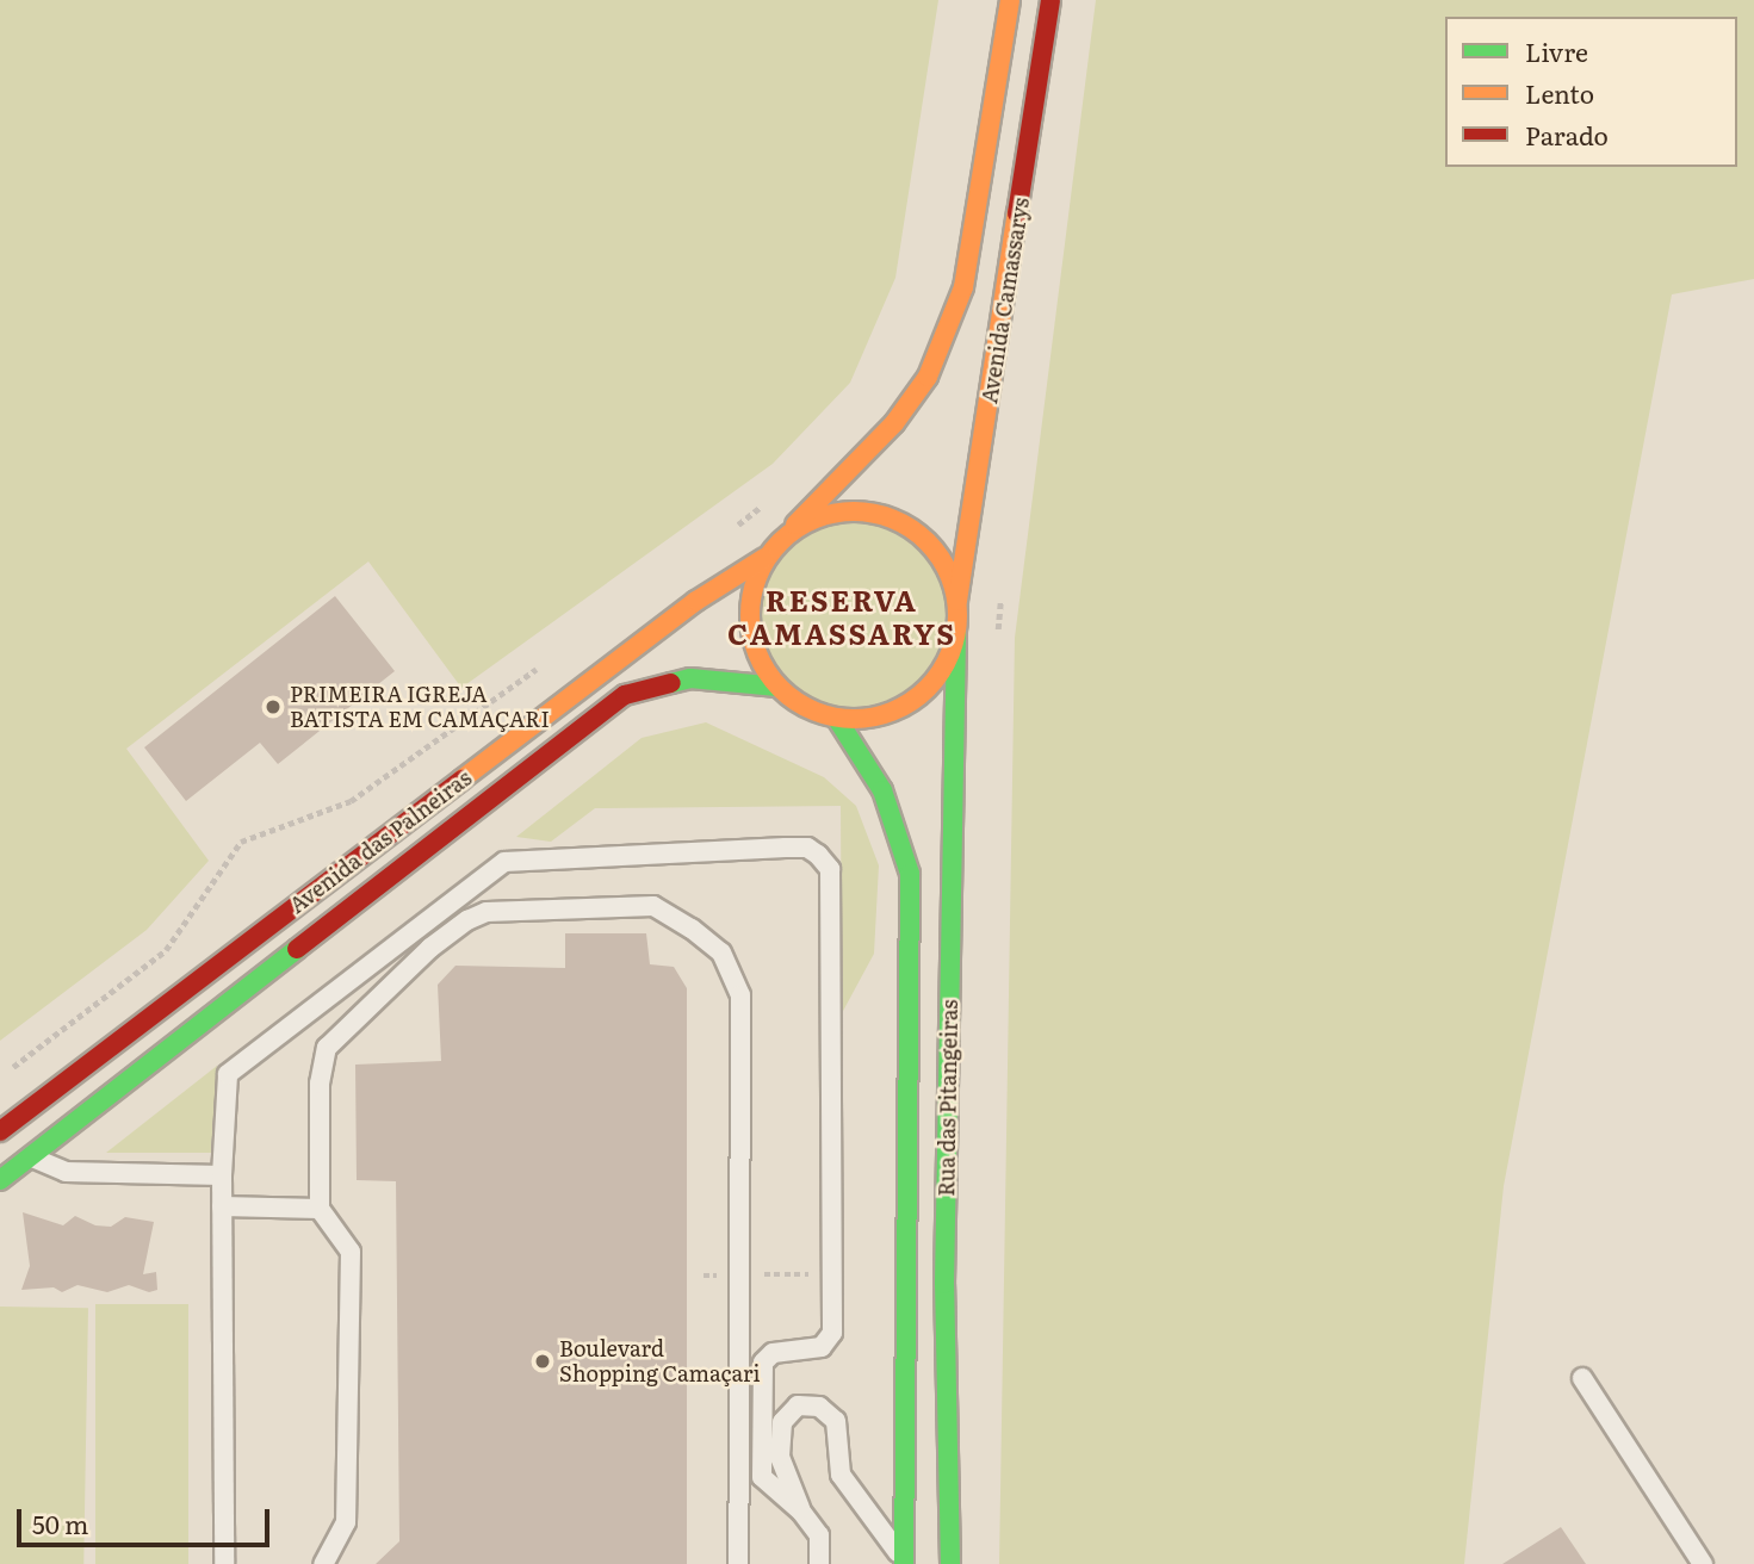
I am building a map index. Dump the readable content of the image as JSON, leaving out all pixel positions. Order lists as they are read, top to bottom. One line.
{"streets":{"street":["Avenida Camassarys","Avenida das Palneiras","Rua das Pitangeiras"]},"crossings":[["Avenida Camassarys","Avenida das Palneiras"],["Avenida Camassarys","Rua das Pitangeiras"],["Avenida das Palneiras","Rua das Pitangeiras"]],"districts":["RESERVA CAMASSARYS"],"places":["PRIMEIRA IGREJA BATISTA EM CAMAÇARI","Boulevard Shopping Camaçari"],"legend":["Livre","Lento","Parado"],"scale_bar":"50 m"}
